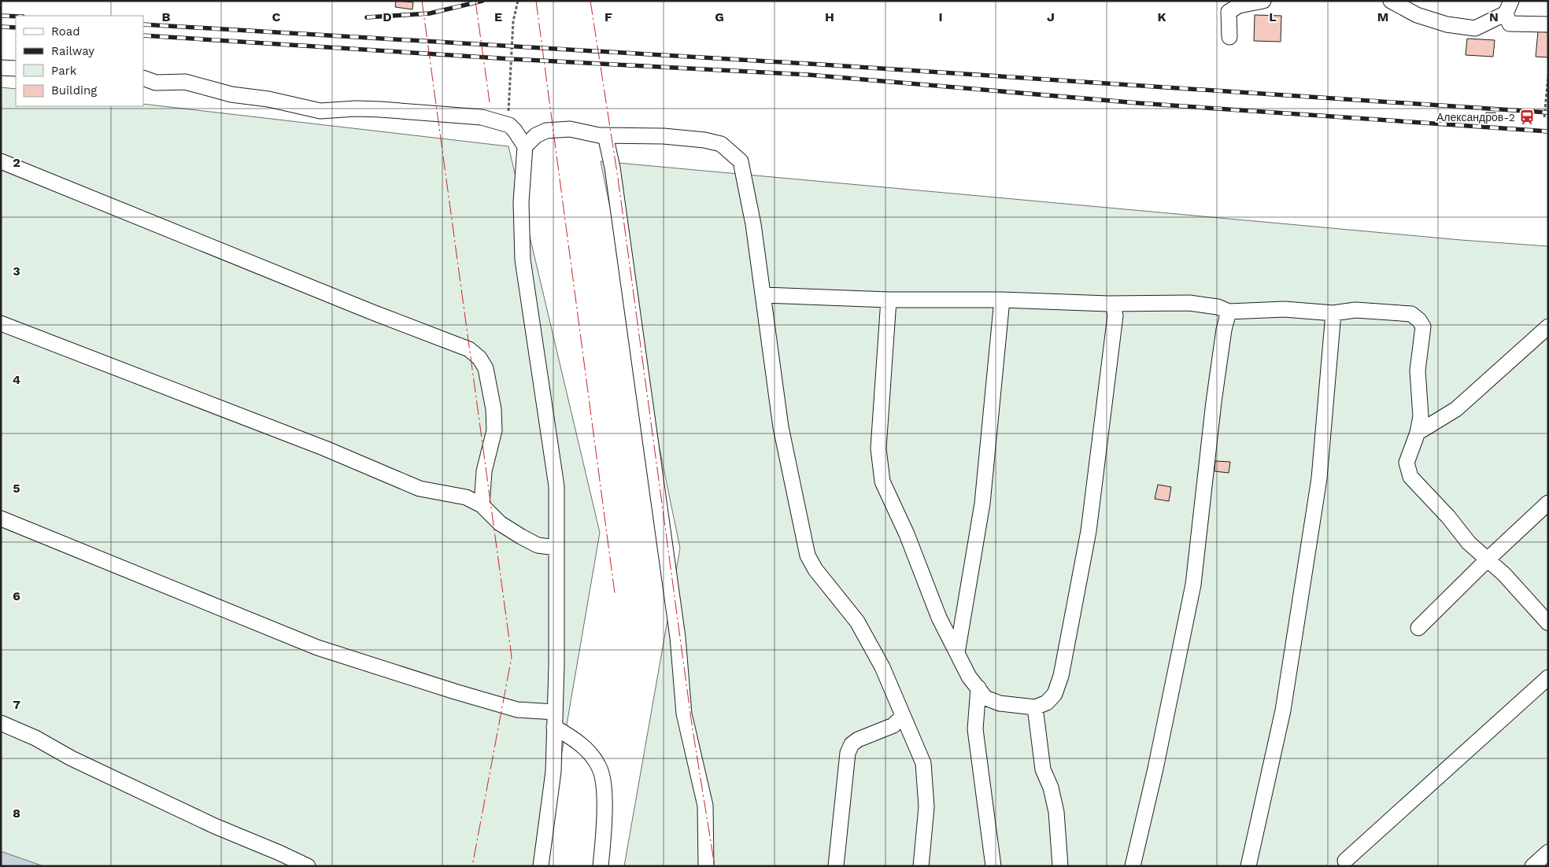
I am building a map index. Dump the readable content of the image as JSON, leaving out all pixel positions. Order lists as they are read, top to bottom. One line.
{"places":{"station":["Александров-2"]},"legend":["Road","Railway","Park","Building"],"grid":{"columns":["B","C","D","E","F","G","H","I","J","K","L","M","N"],"rows":["2","3","4","5","6","7","8"]}}
